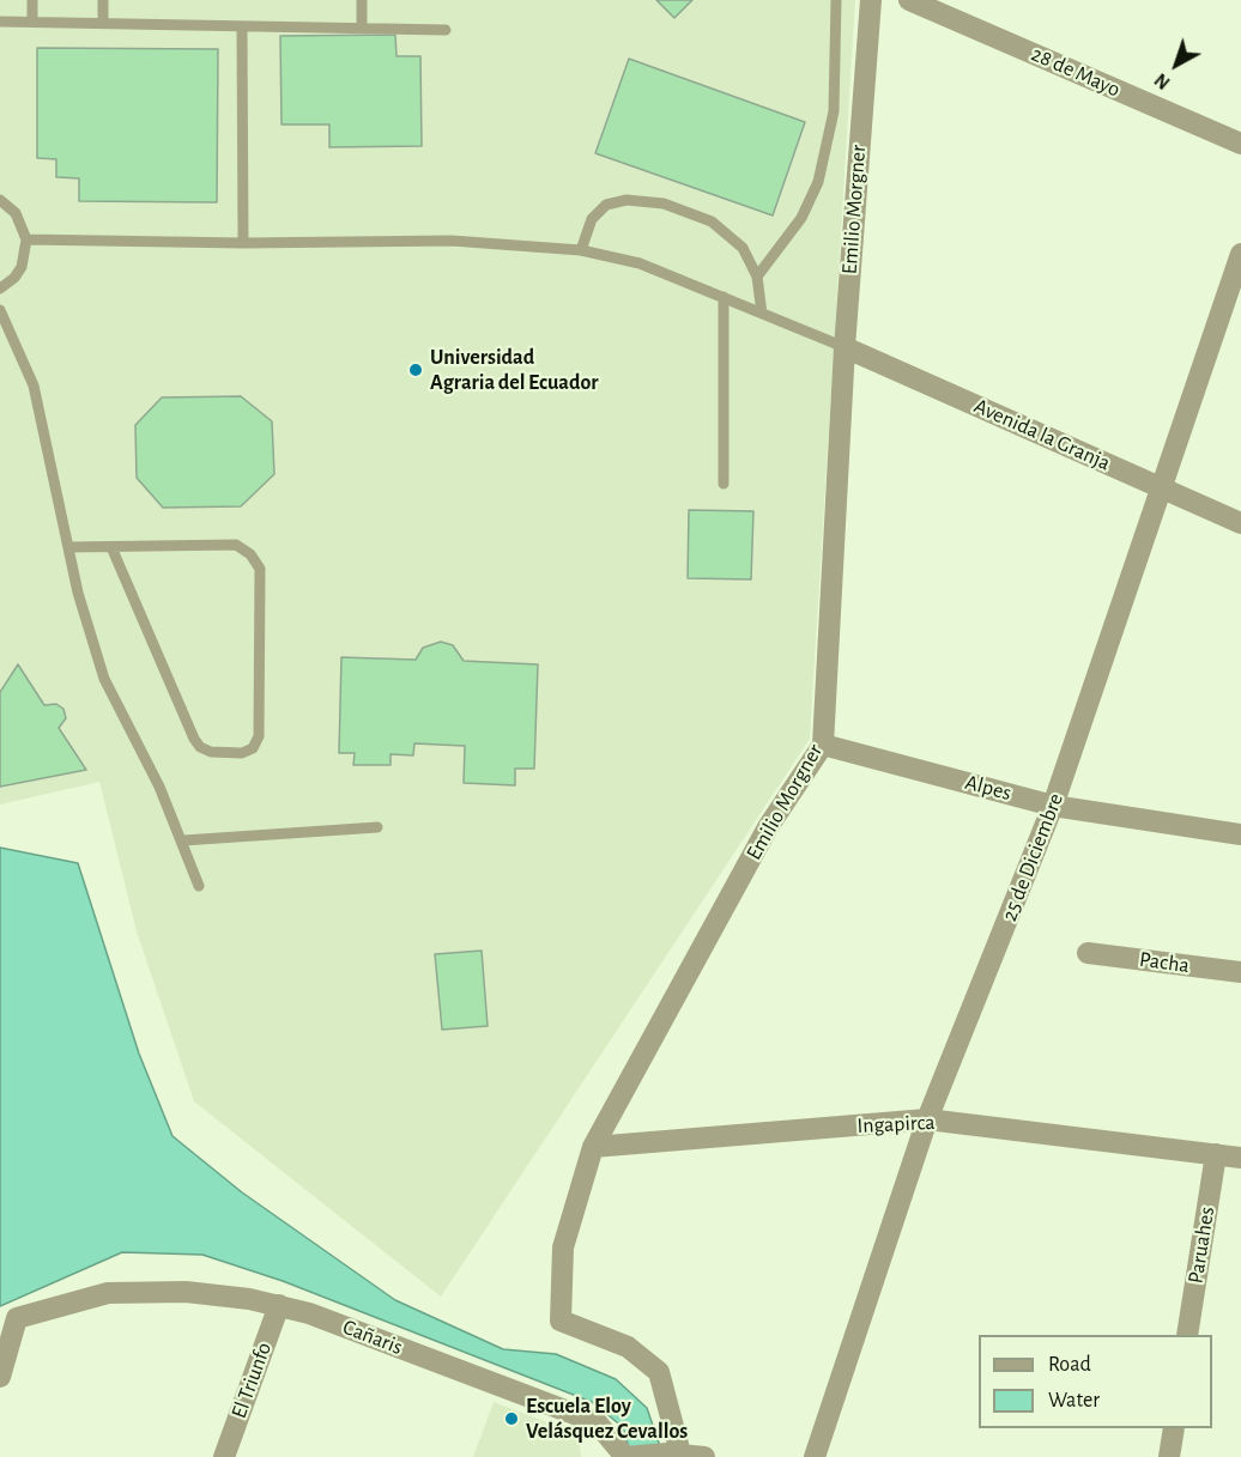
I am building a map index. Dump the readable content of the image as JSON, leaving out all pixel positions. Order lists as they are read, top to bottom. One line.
{"streets":{"street":["28 de Mayo","Emilio Morgner","Avenida la Granja","Alpes","25 de Diciembre","Pacha","Ingapirca","Paruahes","Cañaris","El Triunfo"]},"crossings":[["Emilio Morgner","Avenida la Granja"],["Emilio Morgner","Alpes"],["Emilio Morgner","Ingapirca"],["Emilio Morgner","Cañaris"],["Avenida la Granja","25 de Diciembre"],["Alpes","25 de Diciembre"],["25 de Diciembre","Ingapirca"],["Ingapirca","Paruahes"],["Cañaris","El Triunfo"]],"places":["Universidad Agraria del Ecuador","Escuela Eloy Velásquez Cevallos"],"legend":["Road","Water"],"north":"bottom left"}
